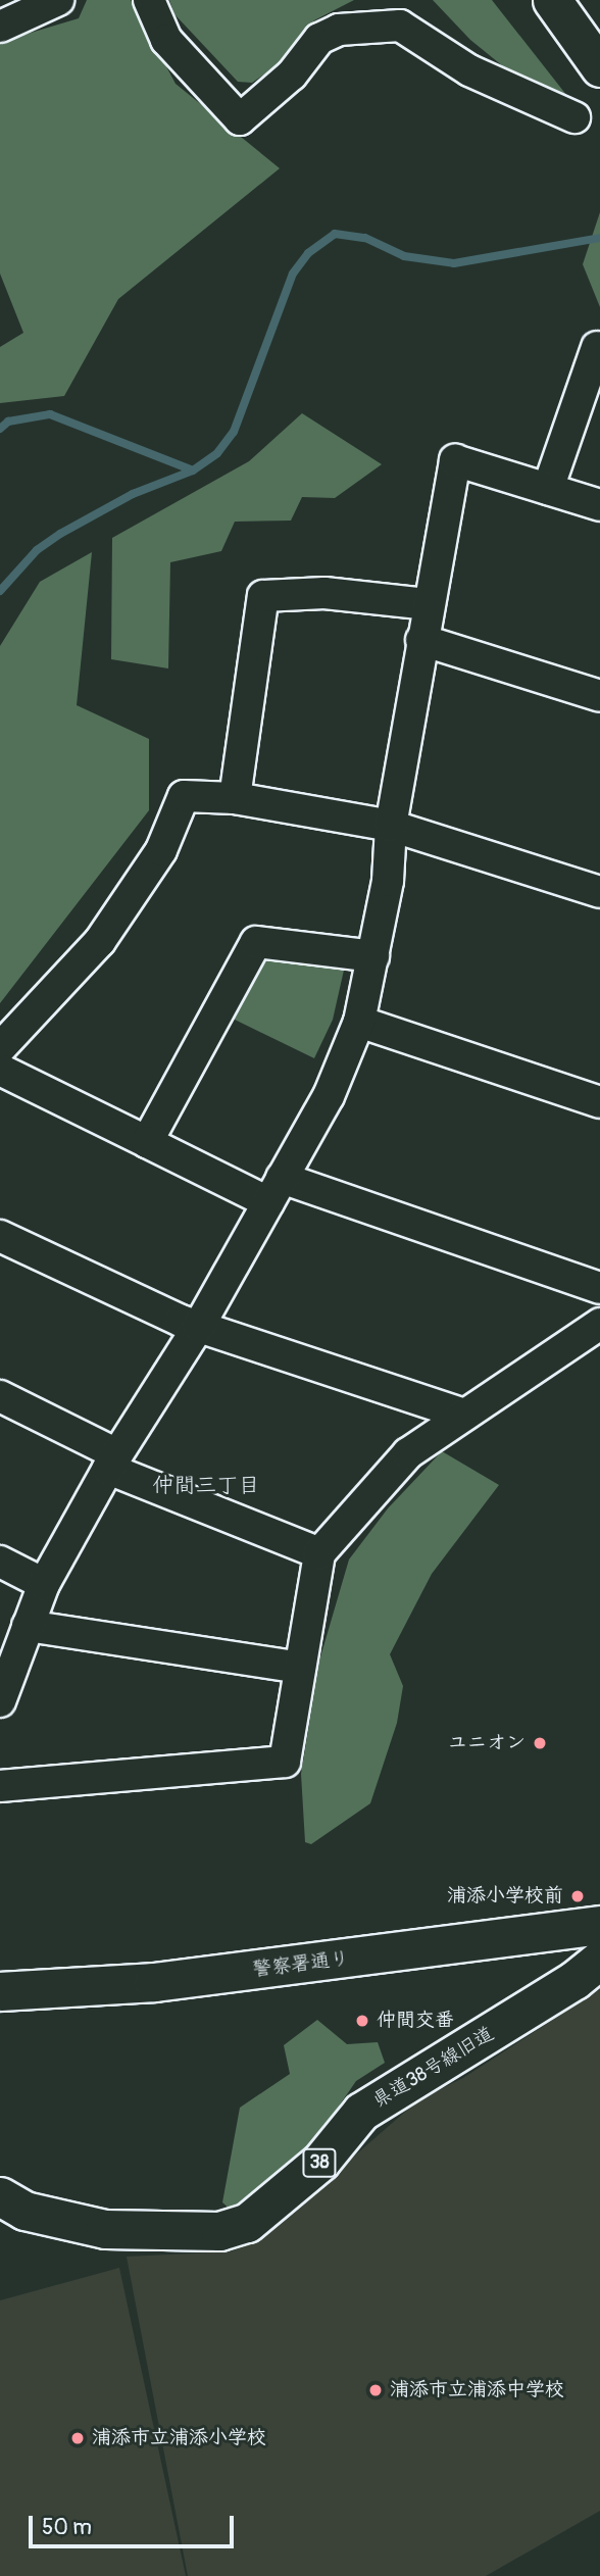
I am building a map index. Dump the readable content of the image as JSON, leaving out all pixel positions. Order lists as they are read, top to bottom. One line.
{"streets":{"main road":["警察署通り","県道38号線旧道","38"]},"districts":["仲間三丁目"],"places":["ユニオン","浦添小学校前","仲間交番","浦添市立浦添中学校","浦添市立浦添小学校"],"scale_bar":"50 m"}
